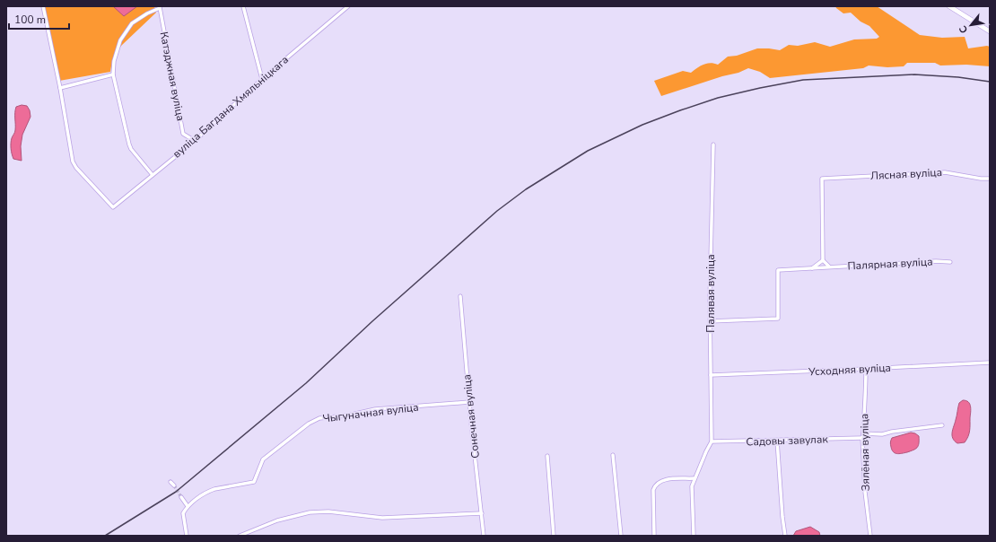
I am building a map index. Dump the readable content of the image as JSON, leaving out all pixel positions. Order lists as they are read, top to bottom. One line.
{"streets":{"street":["Катэджная вуліца","вуліца Багдана Хмяльніцкага","Лясная вуліца","Палярная вуліца","Палявая вуліца","Усходняя вуліца","Чыгуначная вуліца","Сонечная вуліца","Садовы завулак","Зялёная вуліца"]},"crossings":[["Катэджная вуліца","вуліца Багдана Хмяльніцкага"],["Палярная вуліца","Палявая вуліца"],["Палявая вуліца","Усходняя вуліца"],["Палявая вуліца","Садовы завулак"],["Усходняя вуліца","Зялёная вуліца"],["Чыгуначная вуліца","Сонечная вуліца"],["Садовы завулак","Зялёная вуліца"]],"scale_bar":"100 m","north":"bottom left"}
